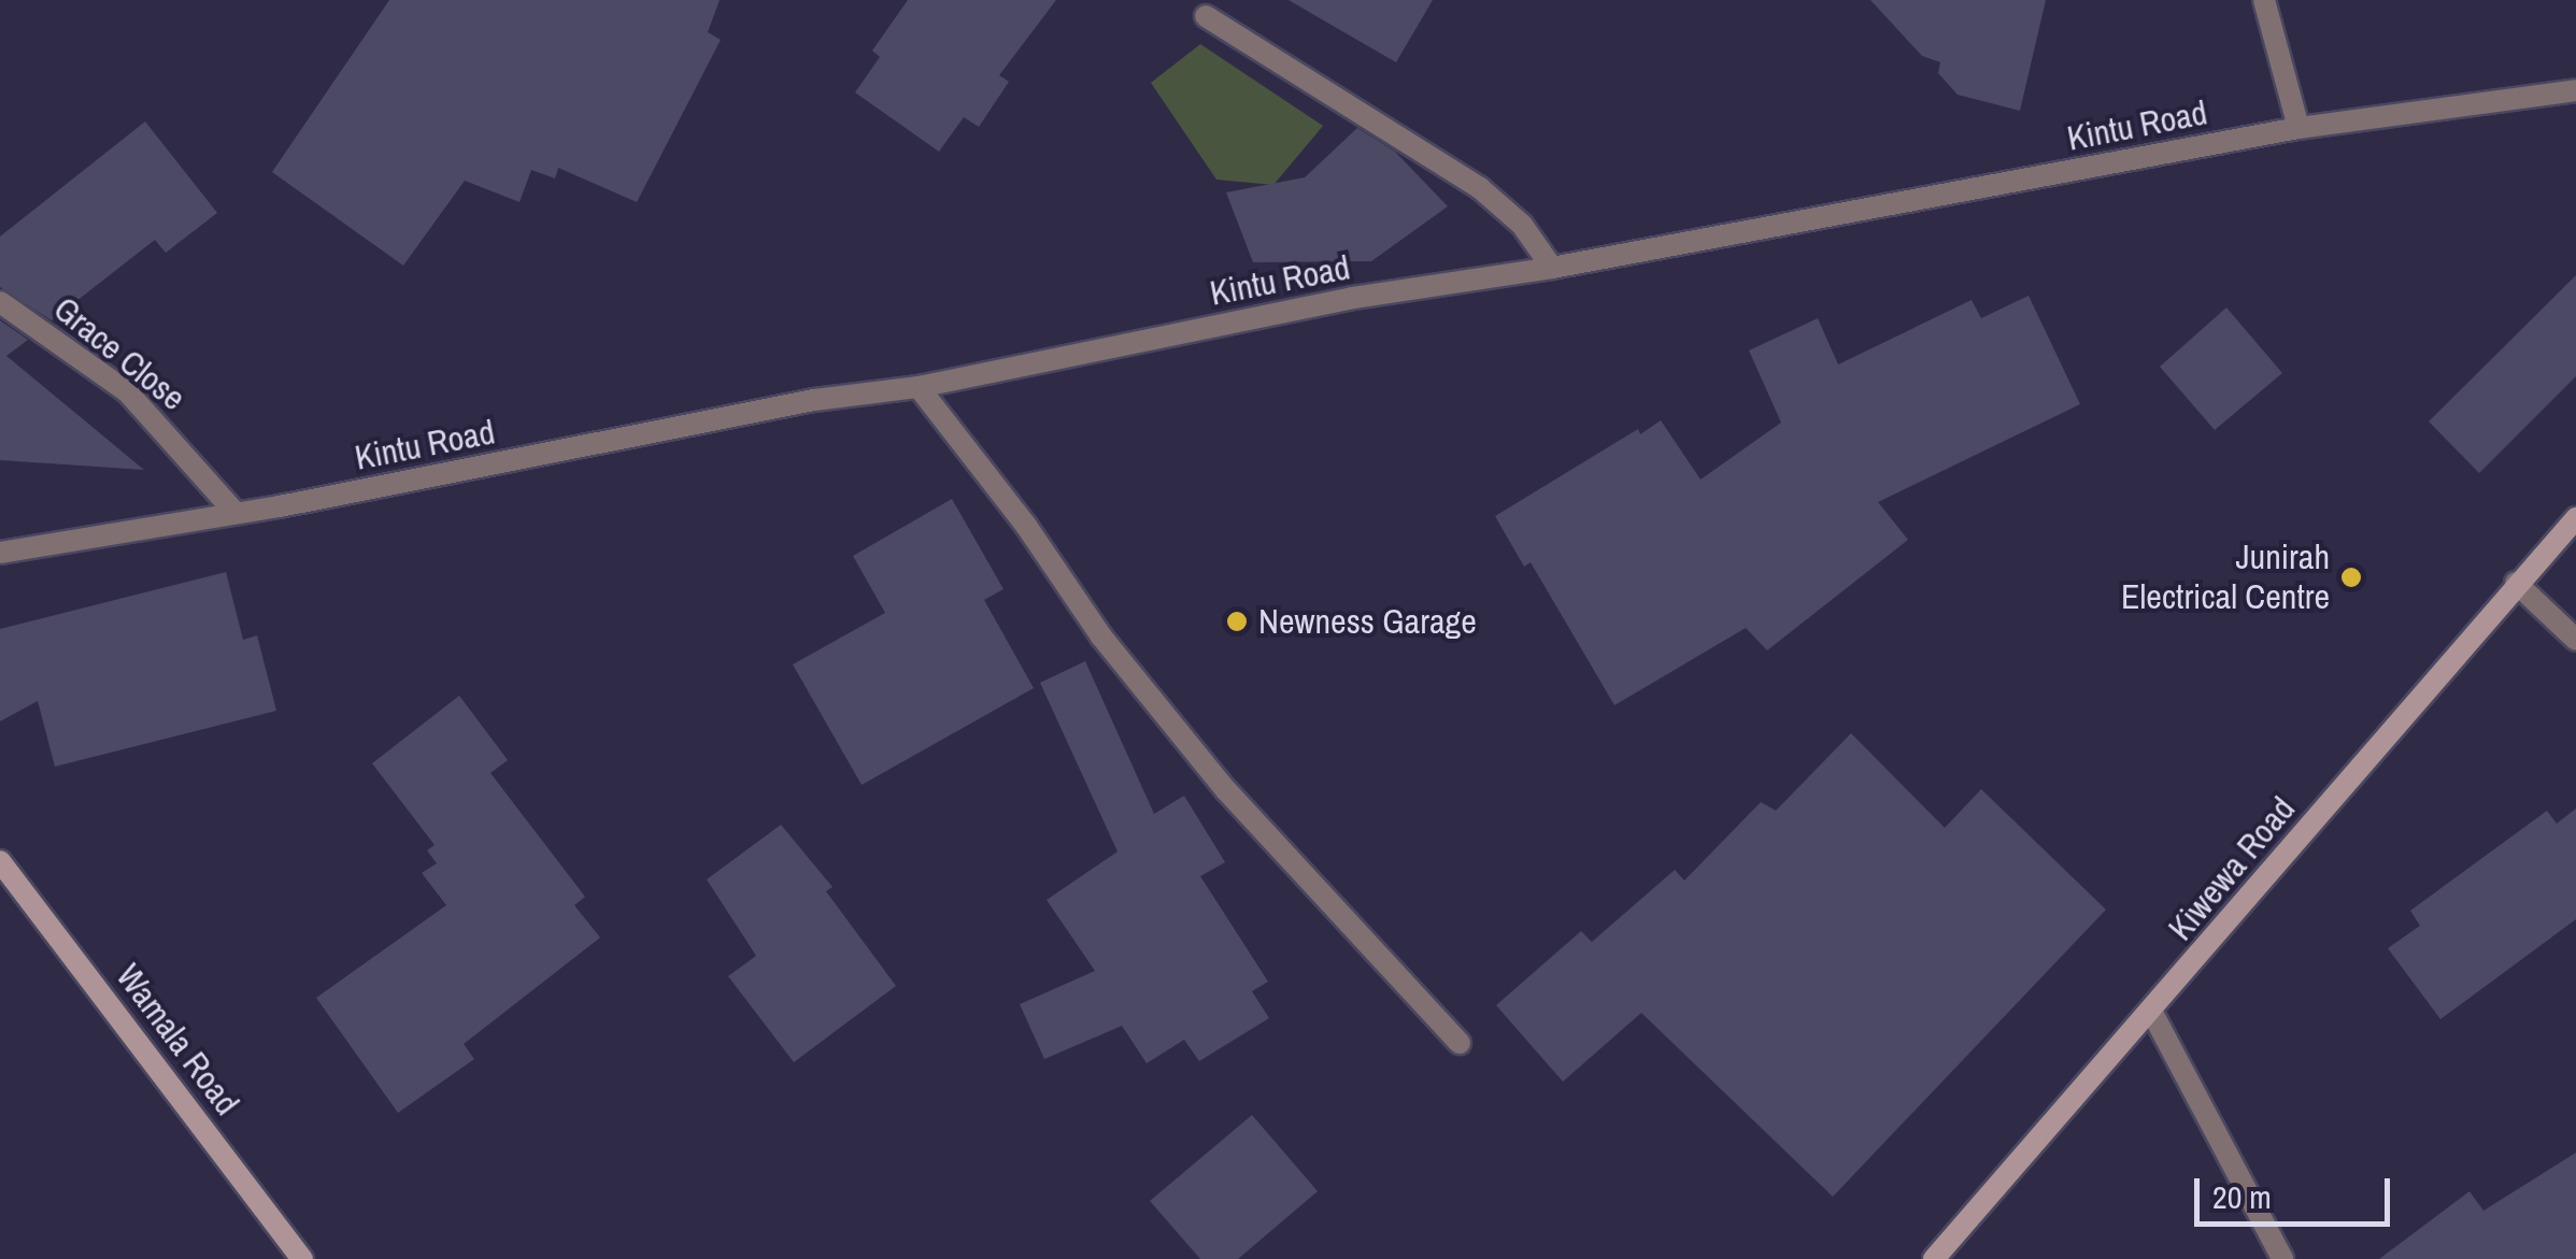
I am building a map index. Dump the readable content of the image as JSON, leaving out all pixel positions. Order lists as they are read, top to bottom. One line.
{"streets":{"street":["Kintu Road","Grace Close","Kiwewa Road","Wamala Road"]},"crossings":[["Kintu Road","Grace Close"]],"places":["Junirah Electrical Centre","Newness Garage"],"scale_bar":"20 m"}
